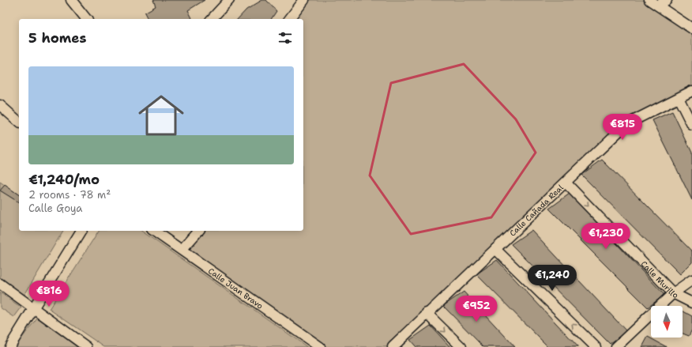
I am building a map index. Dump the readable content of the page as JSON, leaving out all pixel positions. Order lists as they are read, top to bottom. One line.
{"streets":{"street":["Calle Cañada Real","Calle Murillo","Calle Juan Bravo"]},"crossings":[["Calle Cañada Real","Calle Murillo"]],"one_way":["Calle Murillo"],"north":"bottom","page":{"heading":"5 homes","list":[{"name":"€1,240/mo","note":"2 rooms · 78 m² · Calle Goya"}],"price":["€815","€1,230","€1,240","€816","€952"]}}
